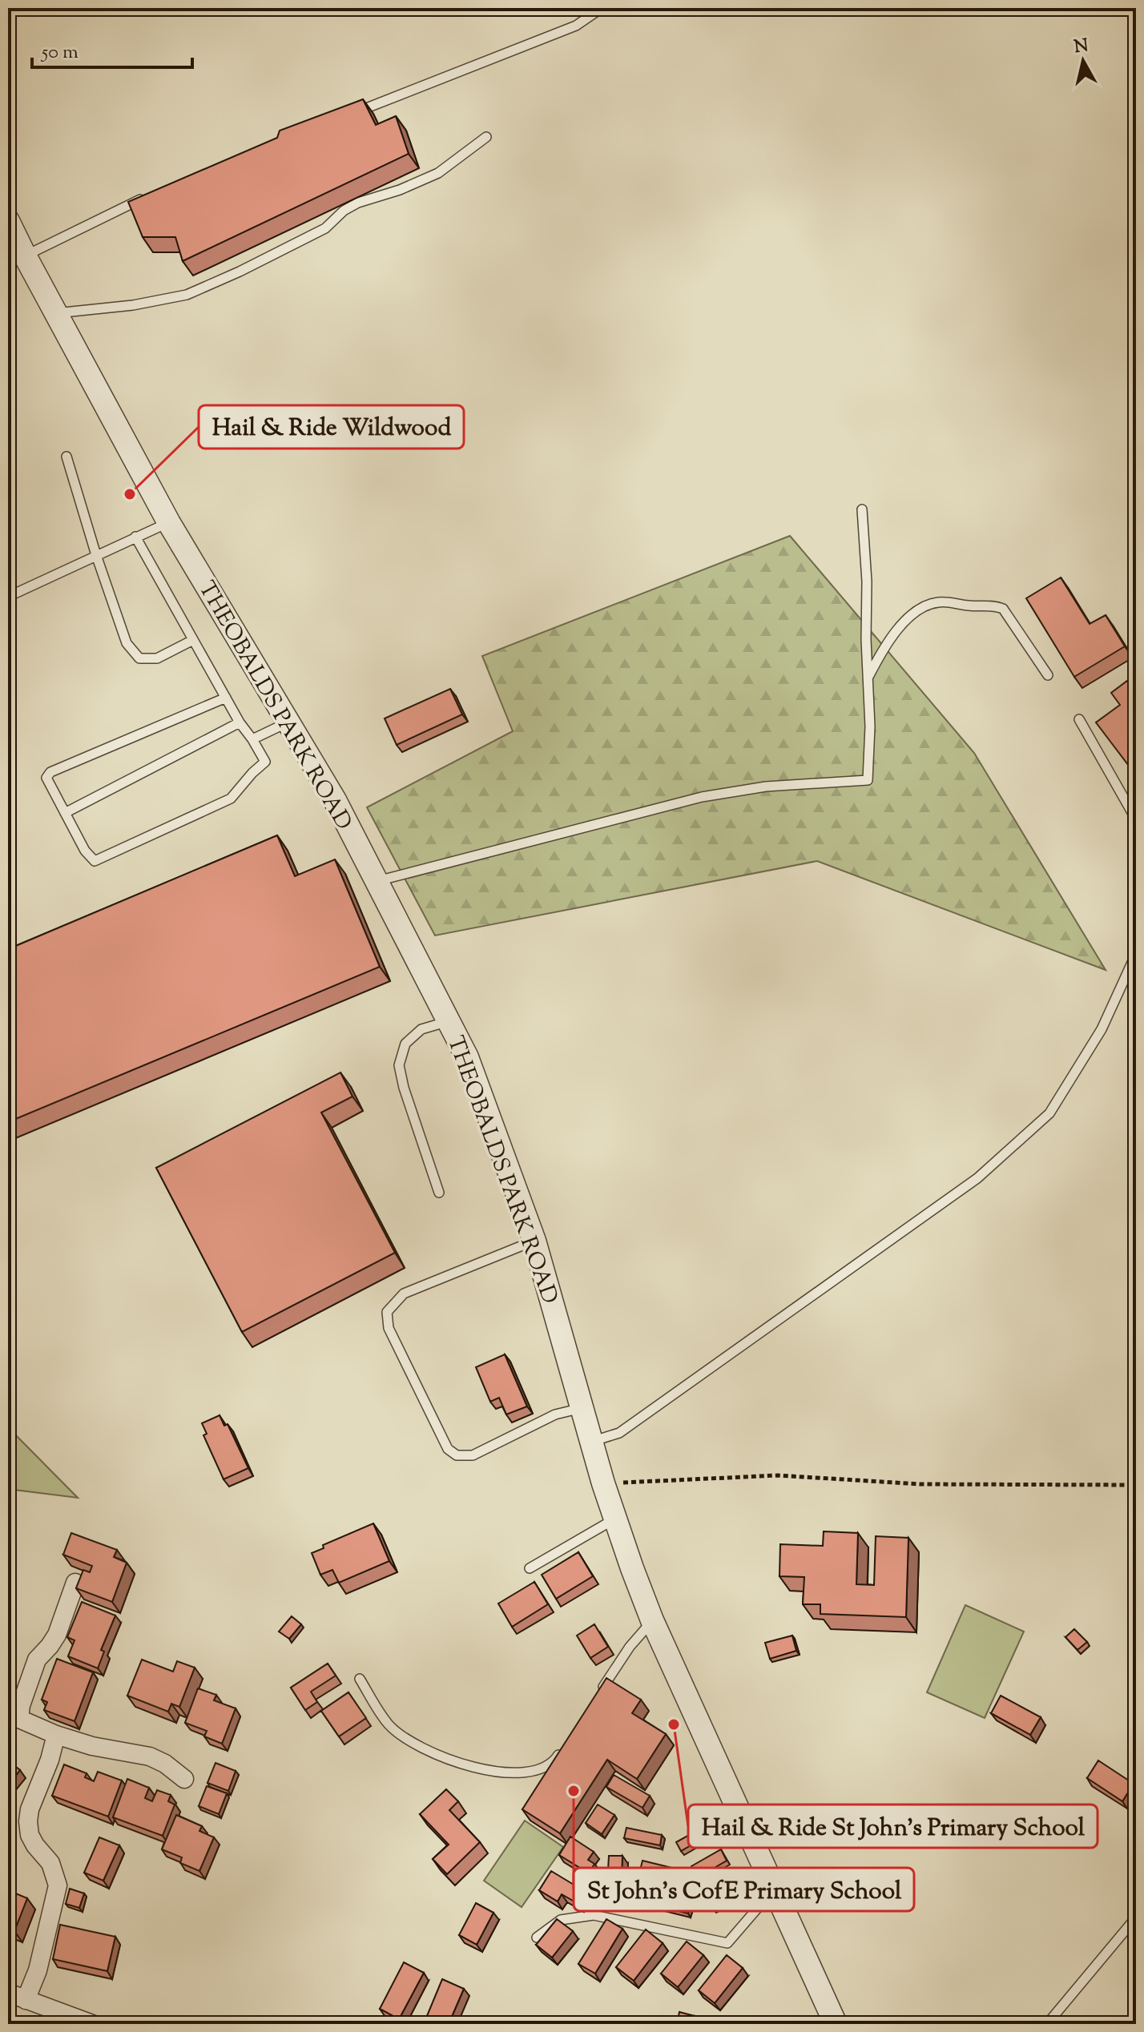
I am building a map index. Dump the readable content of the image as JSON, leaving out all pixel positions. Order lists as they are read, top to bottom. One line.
{"streets":{"street":["THEOBALDS PARK ROAD"]},"places":["Hail & Ride Wildwood","Hail & Ride St John's Primary School","St John's CofE Primary School"],"scale_bar":"50 m","north":"top"}
